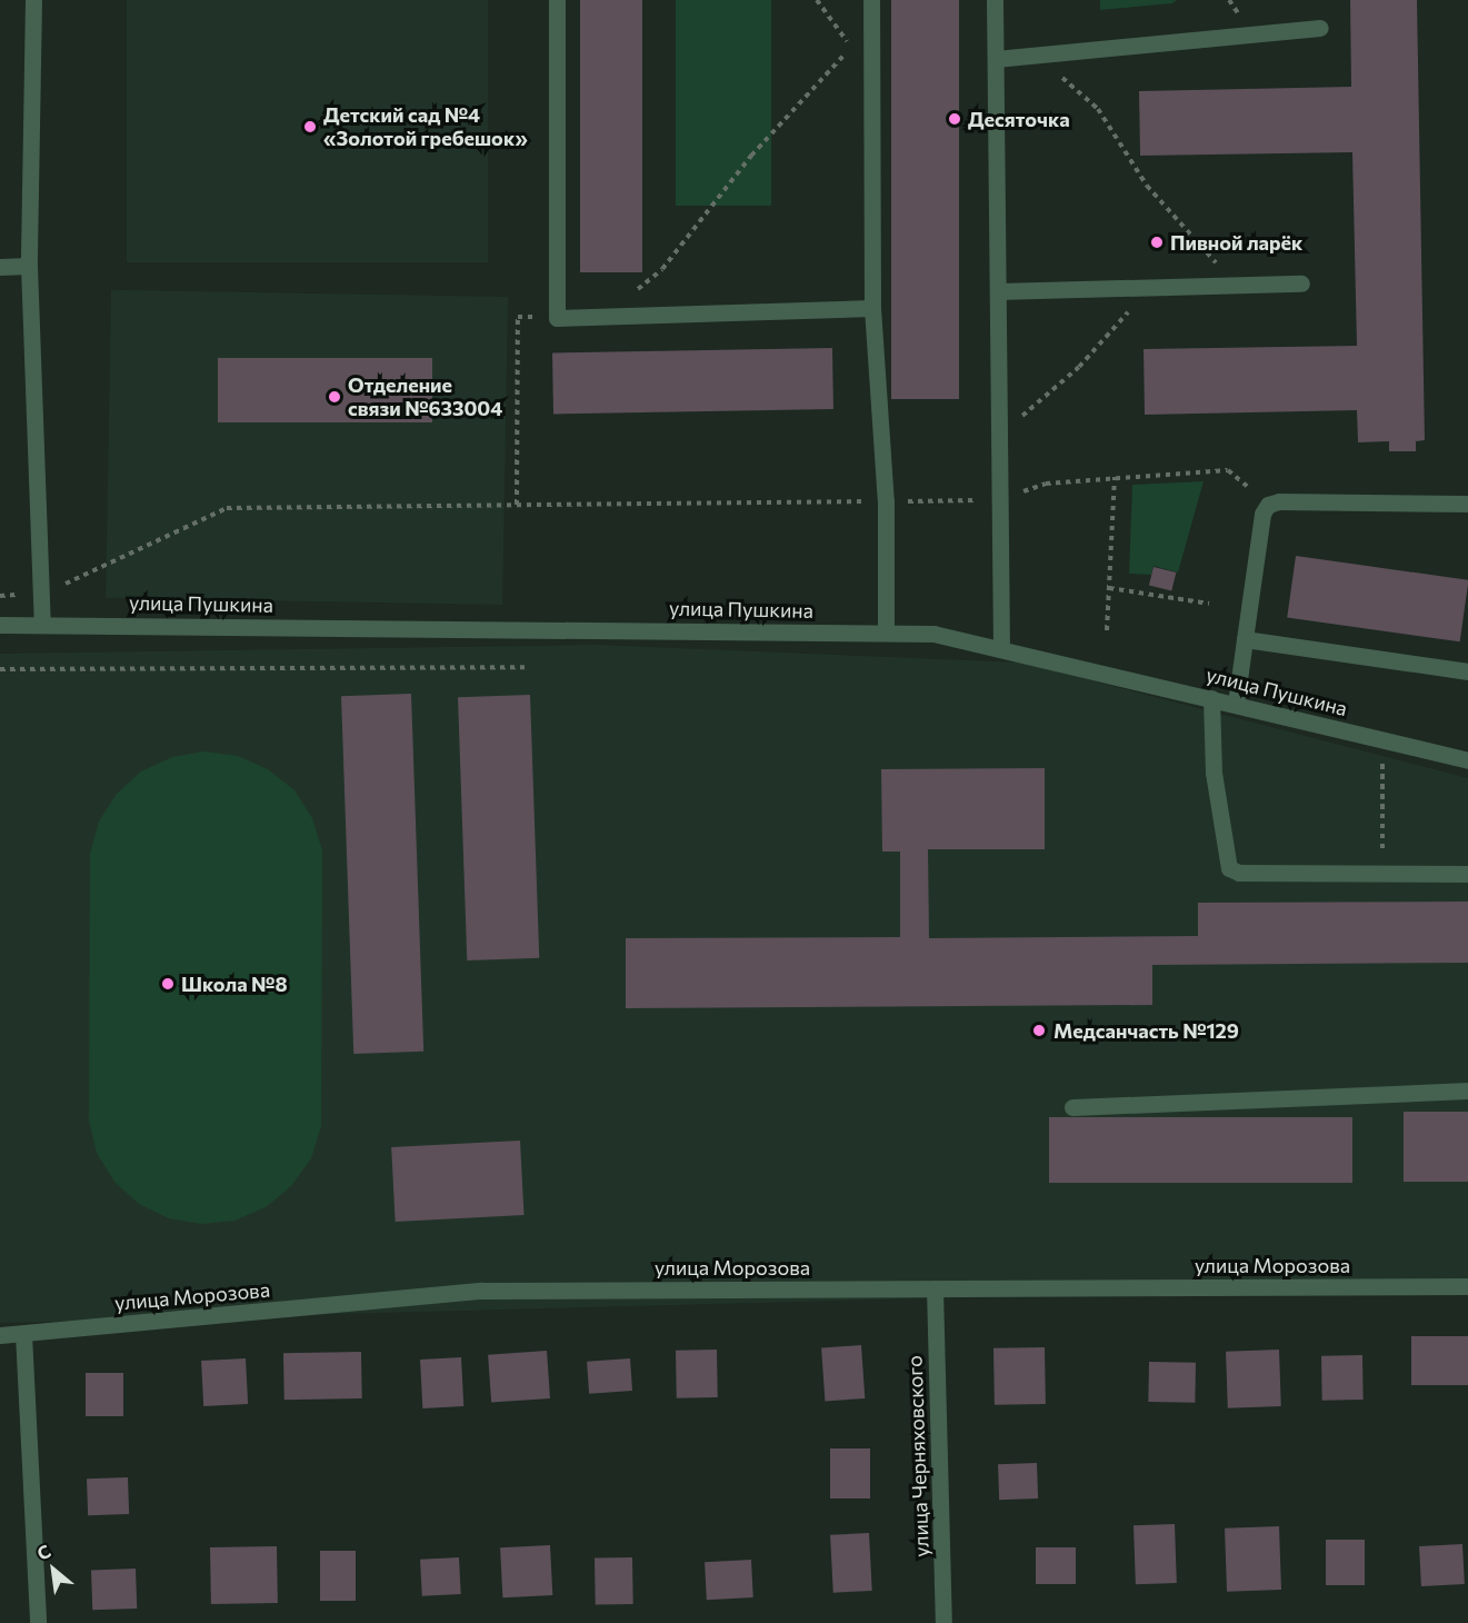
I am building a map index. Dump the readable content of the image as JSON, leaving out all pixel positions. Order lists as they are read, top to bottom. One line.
{"streets":{"street":["улица Пушкина","улица Морозова","улица Черняховского"]},"crossings":[["улица Морозова","улица Черняховского"]],"places":["Десяточка","Детский сад №4 «Золотой гребешок»","Пивной ларёк","Отделение связи №633004","Школа №8","Медсанчасть №129"],"north":"top left"}
